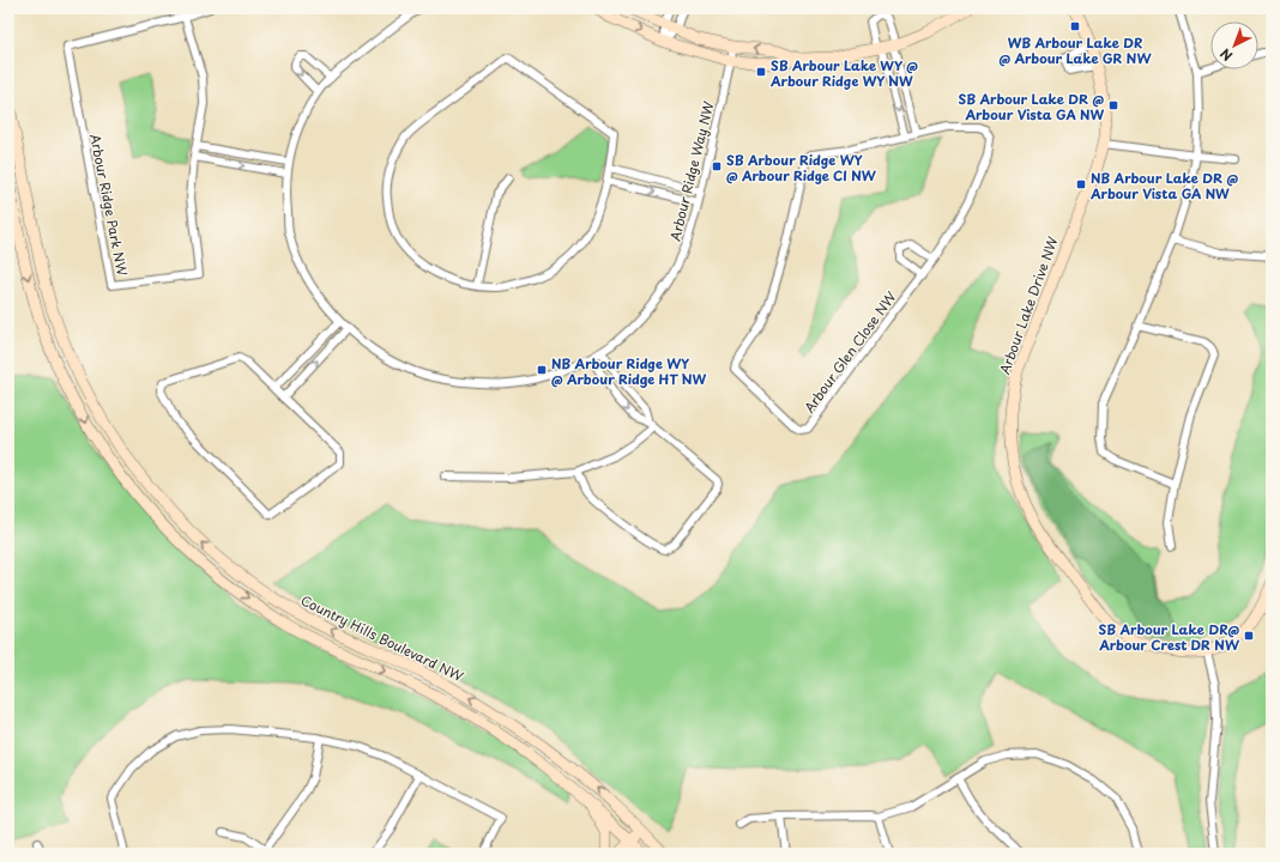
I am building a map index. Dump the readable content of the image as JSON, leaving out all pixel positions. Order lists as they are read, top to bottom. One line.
{"streets":{"main road":["Arbour Lake Drive NW","Country Hills Boulevard NW"],"street":["Arbour Ridge Way NW","Arbour Ridge Park NW","Arbour Glen Close NW"]},"places":{"transit":["WB Arbour Lake DR @ Arbour Lake GR NW","SB Arbour Lake WY @ Arbour Ridge WY NW","SB Arbour Lake DR @ Arbour Vista GA NW","SB Arbour Ridge WY @ Arbour Ridge CI NW","NB Arbour Lake DR @ Arbour Vista GA NW","NB Arbour Ridge WY @ Arbour Ridge HT NW","SB Arbour Lake DR@ Arbour Crest DR NW"]},"north":"bottom left"}
